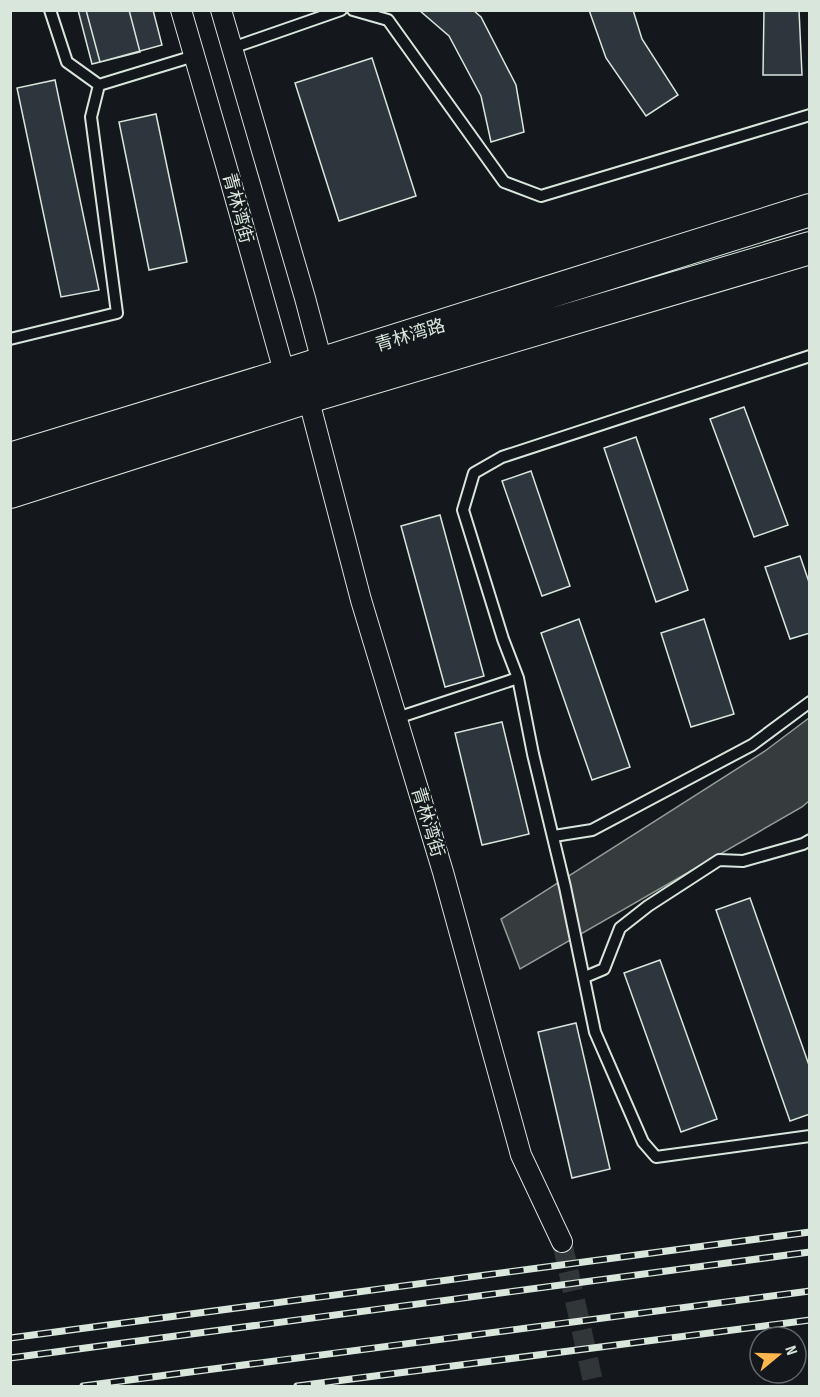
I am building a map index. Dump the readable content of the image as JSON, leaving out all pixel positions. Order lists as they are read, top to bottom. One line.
{"streets":{"main road":["青林湾路"],"street":["青林湾街"]},"crossings":[["青林湾街","青林湾路"]],"north":"right"}
